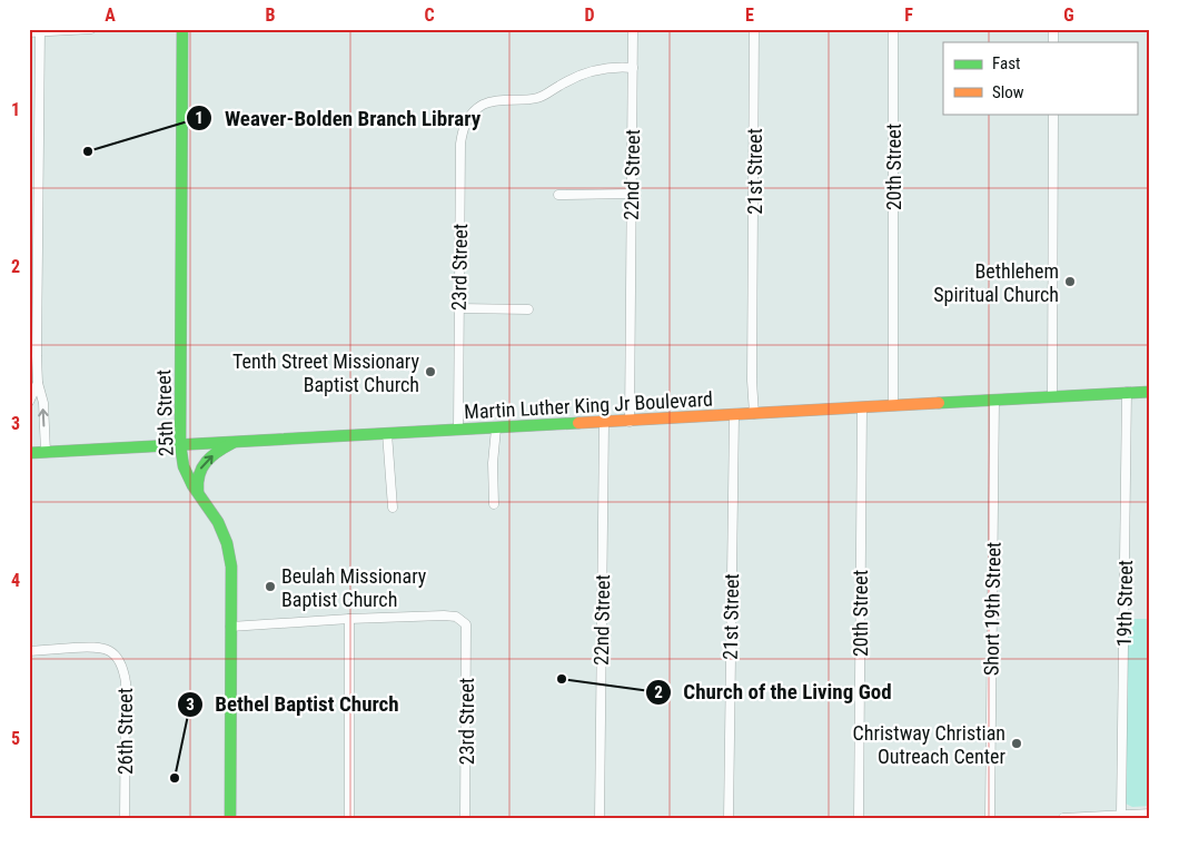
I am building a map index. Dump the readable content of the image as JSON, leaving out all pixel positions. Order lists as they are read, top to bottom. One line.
{"streets":{"main road":["Martin Luther King Jr Boulevard","25th Street"],"street":["20th Street","21st Street","22nd Street","23rd Street","19th Street","Short 19th Street","26th Street"]},"crossings":[["20th Street","Martin Luther King Jr Boulevard"],["21st Street","Martin Luther King Jr Boulevard"],["22nd Street","23rd Street"],["22nd Street","Martin Luther King Jr Boulevard"],["23rd Street","Martin Luther King Jr Boulevard"],["Martin Luther King Jr Boulevard","25th Street"],["Martin Luther King Jr Boulevard","19th Street"],["Martin Luther King Jr Boulevard","Short 19th Street"]],"places":["Weaver-Bolden Branch Library","Bethlehem Spiritual Church","Tenth Street Missionary Baptist Church","Beulah Missionary Baptist Church","Church of the Living God","Christway Christian Outreach Center","Bethel Baptist Church"],"legend":["Fast","Slow"],"grid":{"columns":["A","B","C","D","E","F","G"],"rows":["1","2","3","4","5"]}}
